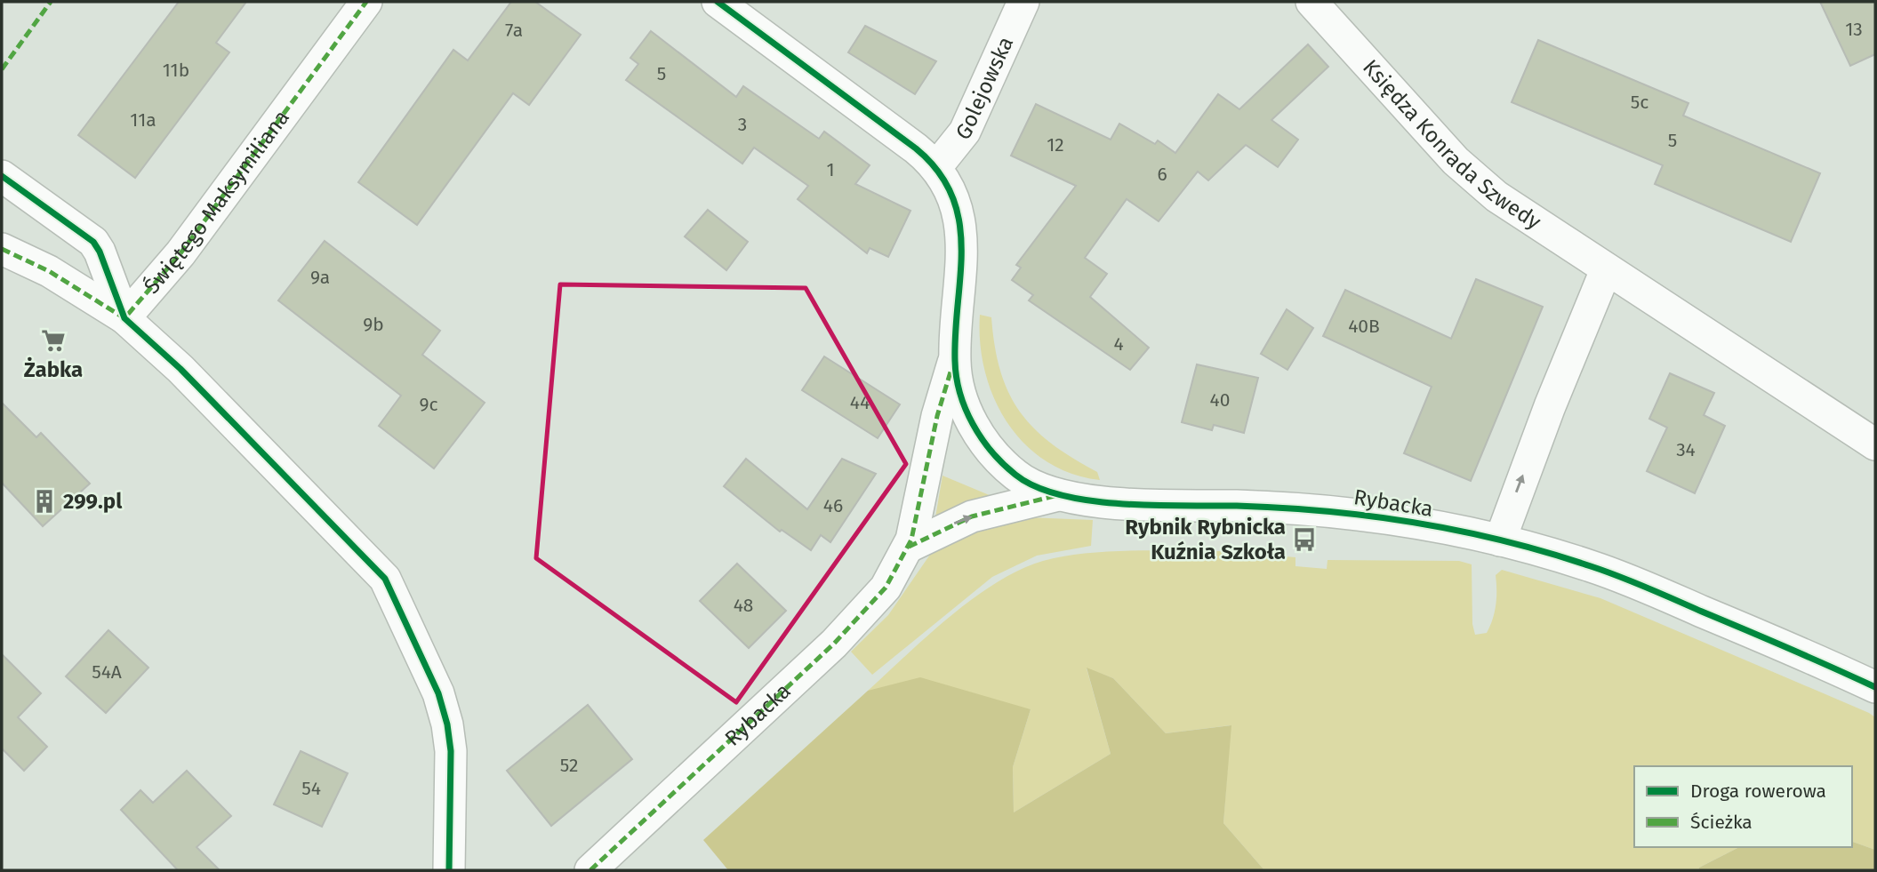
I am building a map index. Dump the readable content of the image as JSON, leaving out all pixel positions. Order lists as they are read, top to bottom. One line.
{"streets":{"street":["Golejowska","Księdza Konrada Szwedy","Świętego Maksymiliana","Rybacka"]},"places":{"supermarket":["Żabka"],"building":["299.pl"],"bus stop":["Rybnik Rybnicka Kuźnia Szkoła"]},"house_numbers":["13","7a","11b","5","5c","11a","3","5","12","1","6","9a","9b","40B","4","40","44","9c","34","46","48","54A","52","54"],"legend":["Droga rowerowa","Ścieżka"]}
